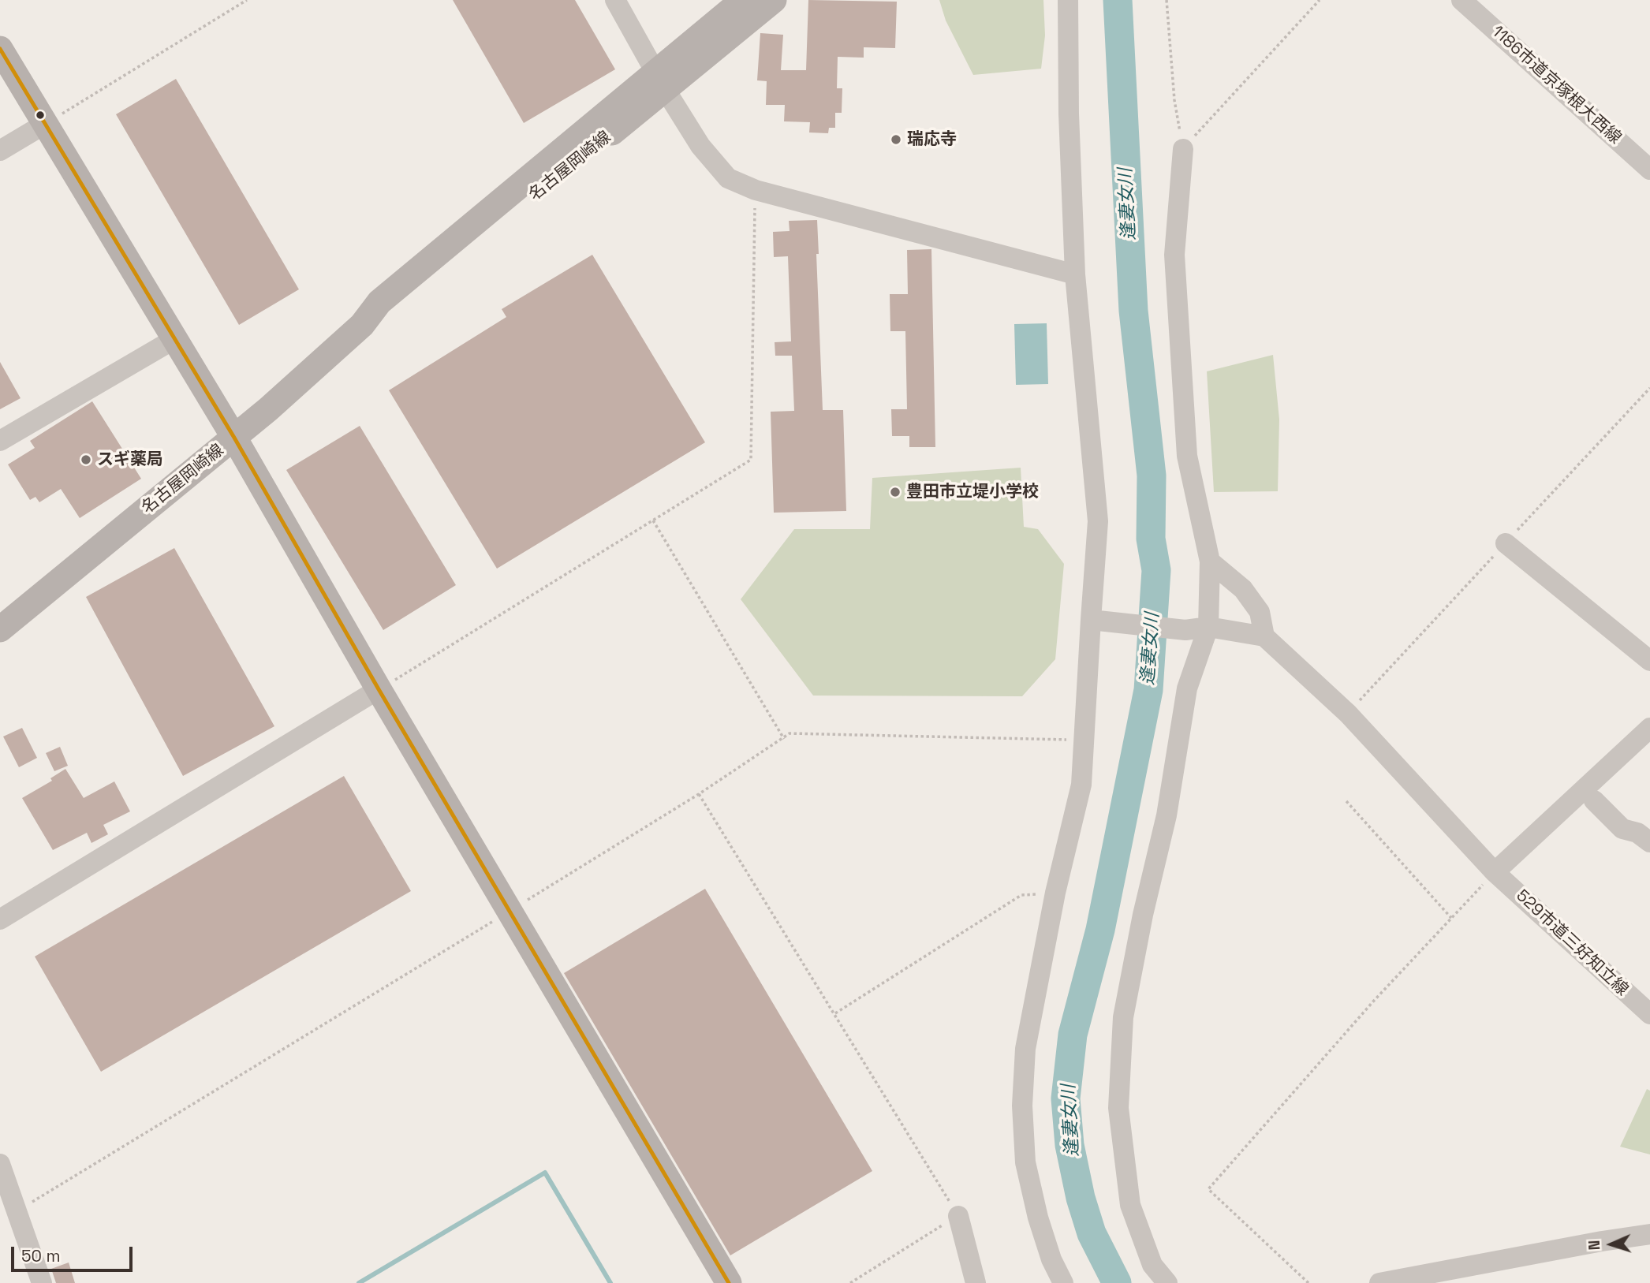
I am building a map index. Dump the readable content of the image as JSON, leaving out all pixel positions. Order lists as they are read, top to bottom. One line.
{"streets":{"main road":["名古屋岡崎線"],"street":["1186市道京塚根大西線","529市道三好知立線"]},"water":["逢妻女川"],"places":["瑞応寺","スギ薬局","豊田市立堤小学校"],"scale_bar":"50 m","north":"left"}
